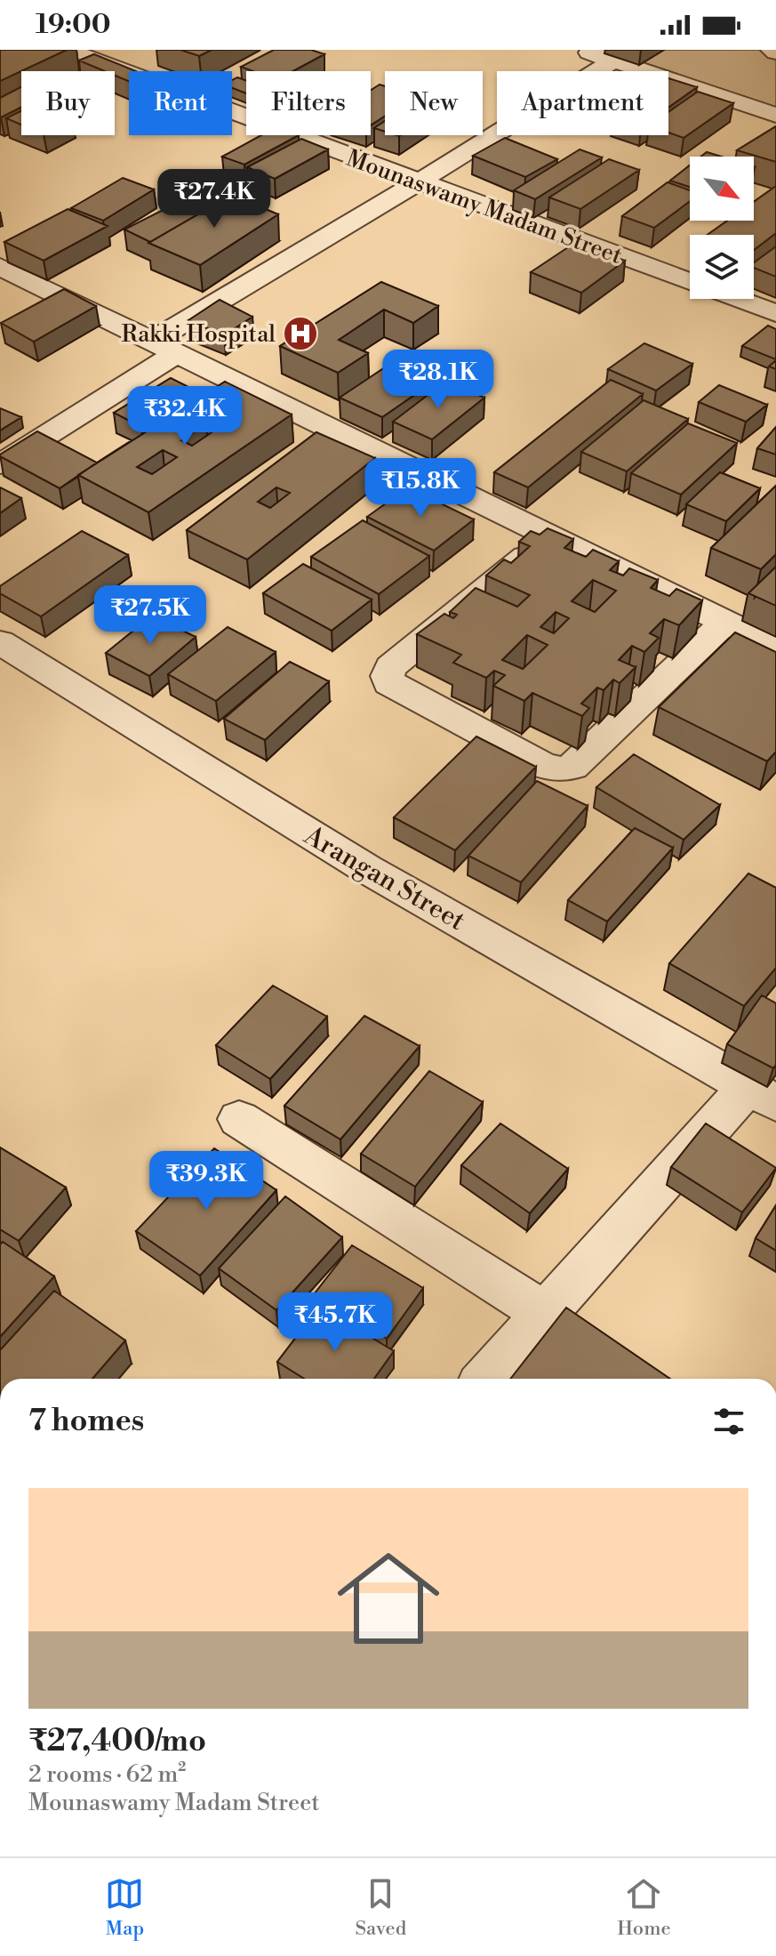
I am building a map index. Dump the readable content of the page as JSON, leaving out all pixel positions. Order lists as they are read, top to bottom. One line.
{"streets":{"street":["Mounaswamy Madam Street","Arangan Street"]},"places":{"hospital":["Rakki Hospital"]},"north":"bottom right","page":{"status":"19:00","chip":["Buy","Rent","Filters","New","Apartment"],"price":["₹27.4K","₹28.1K","₹32.4K","₹15.8K","₹27.5K","₹39.3K","₹45.7K"],"heading":"7 homes","list":[{"name":"₹27,400/mo","note":"2 rooms · 62 m² · Mounaswamy Madam Street"}],"tabs":["Map","Saved","Home"]}}
